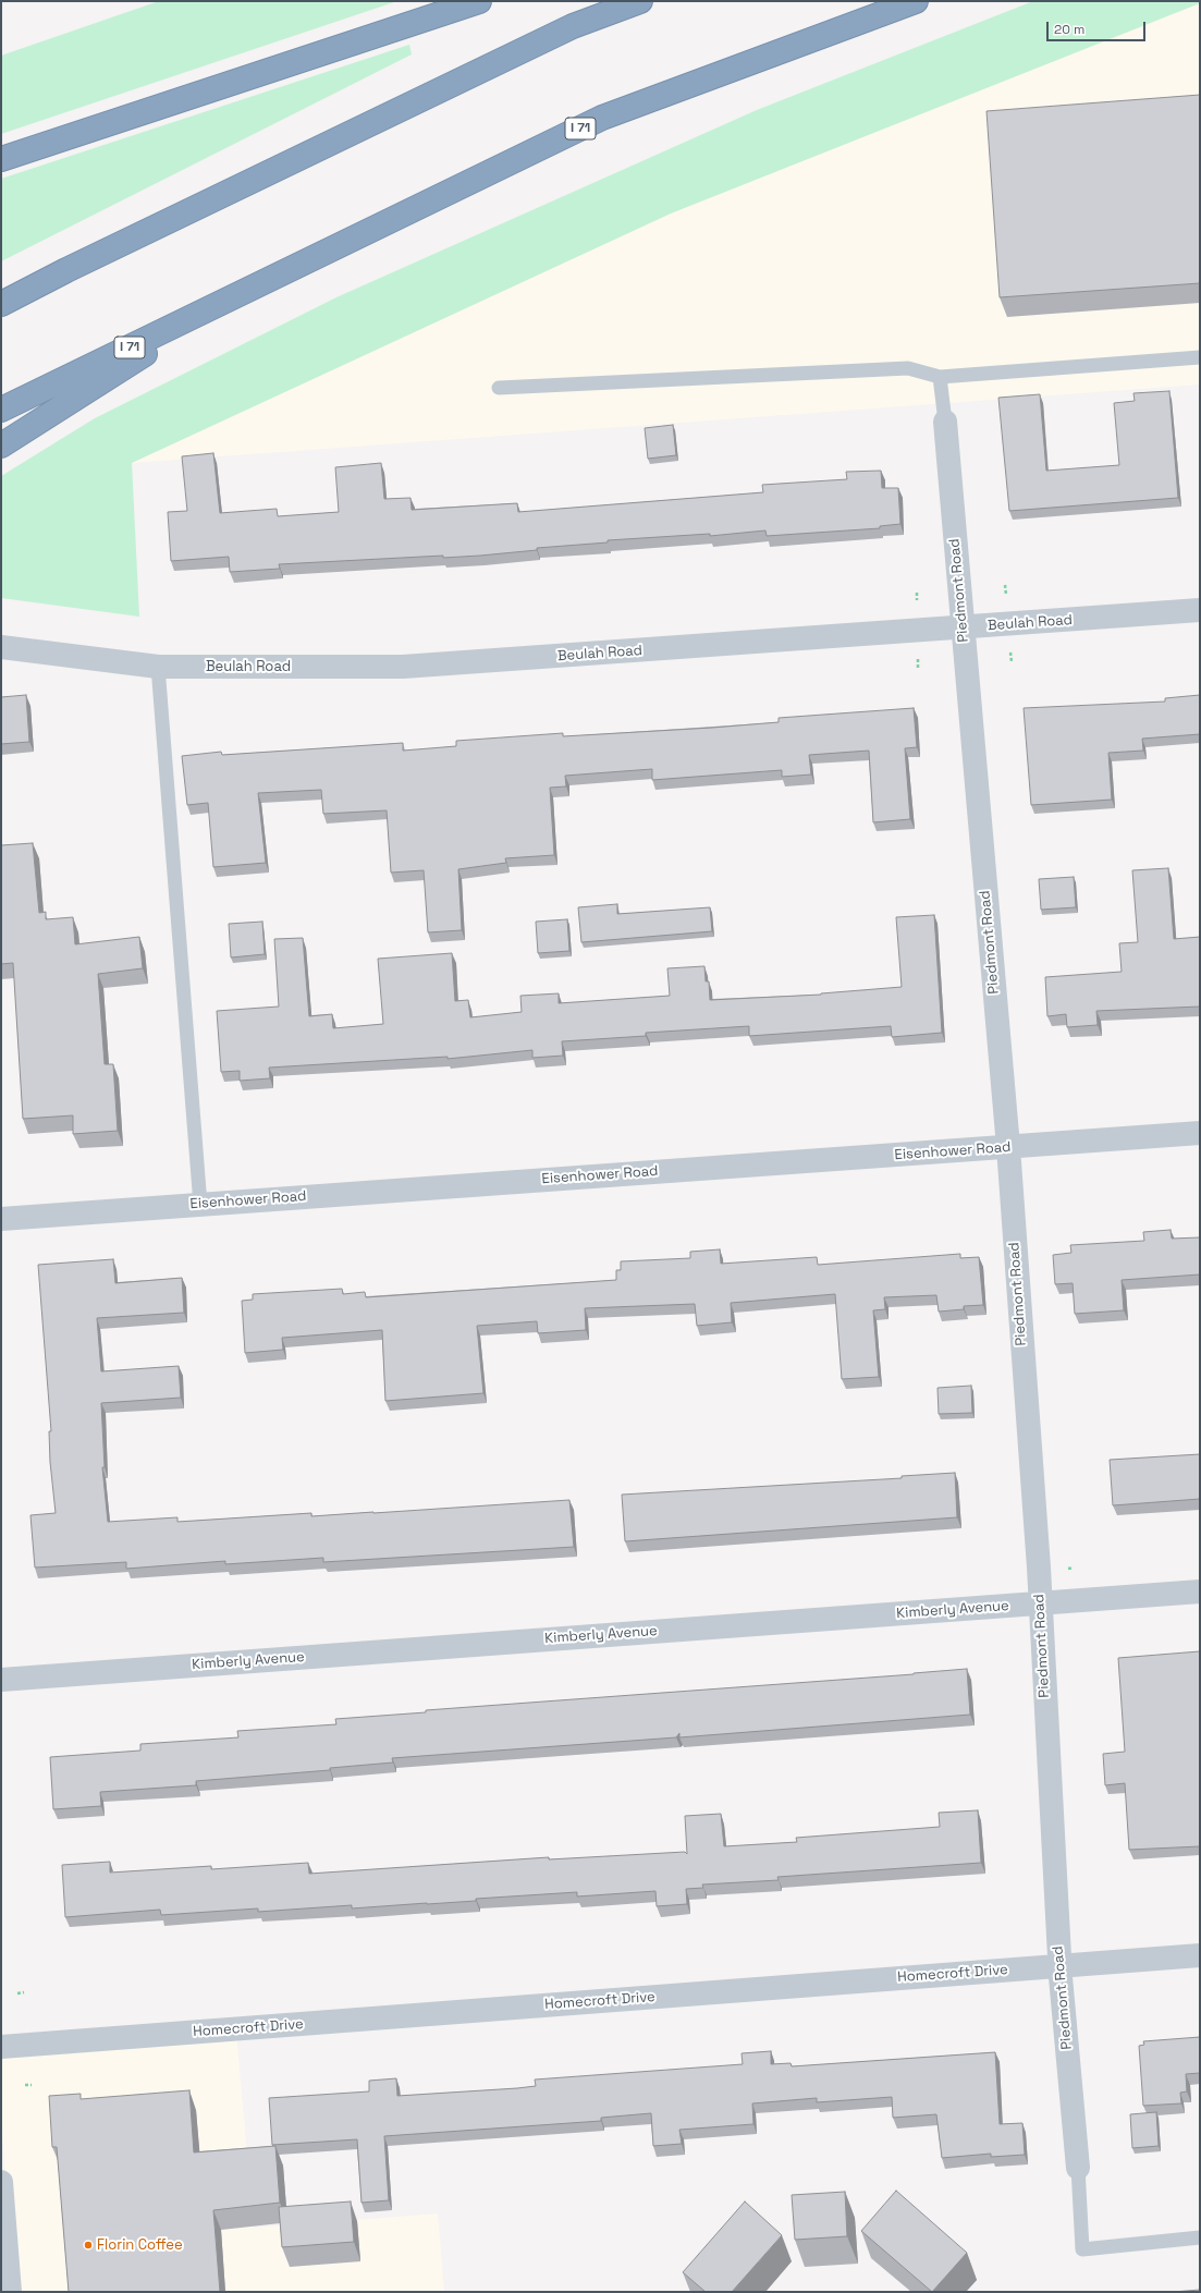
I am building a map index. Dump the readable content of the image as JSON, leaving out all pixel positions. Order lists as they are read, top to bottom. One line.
{"streets":{"highway":["I 71"],"street":["Piedmont Road","Beulah Road","Eisenhower Road","Kimberly Avenue","Homecroft Drive"]},"crossings":[["Piedmont Road","Beulah Road"],["Piedmont Road","Eisenhower Road"],["Piedmont Road","Kimberly Avenue"],["Piedmont Road","Homecroft Drive"]],"places":["Florin Coffee"],"scale_bar":"20 m"}
